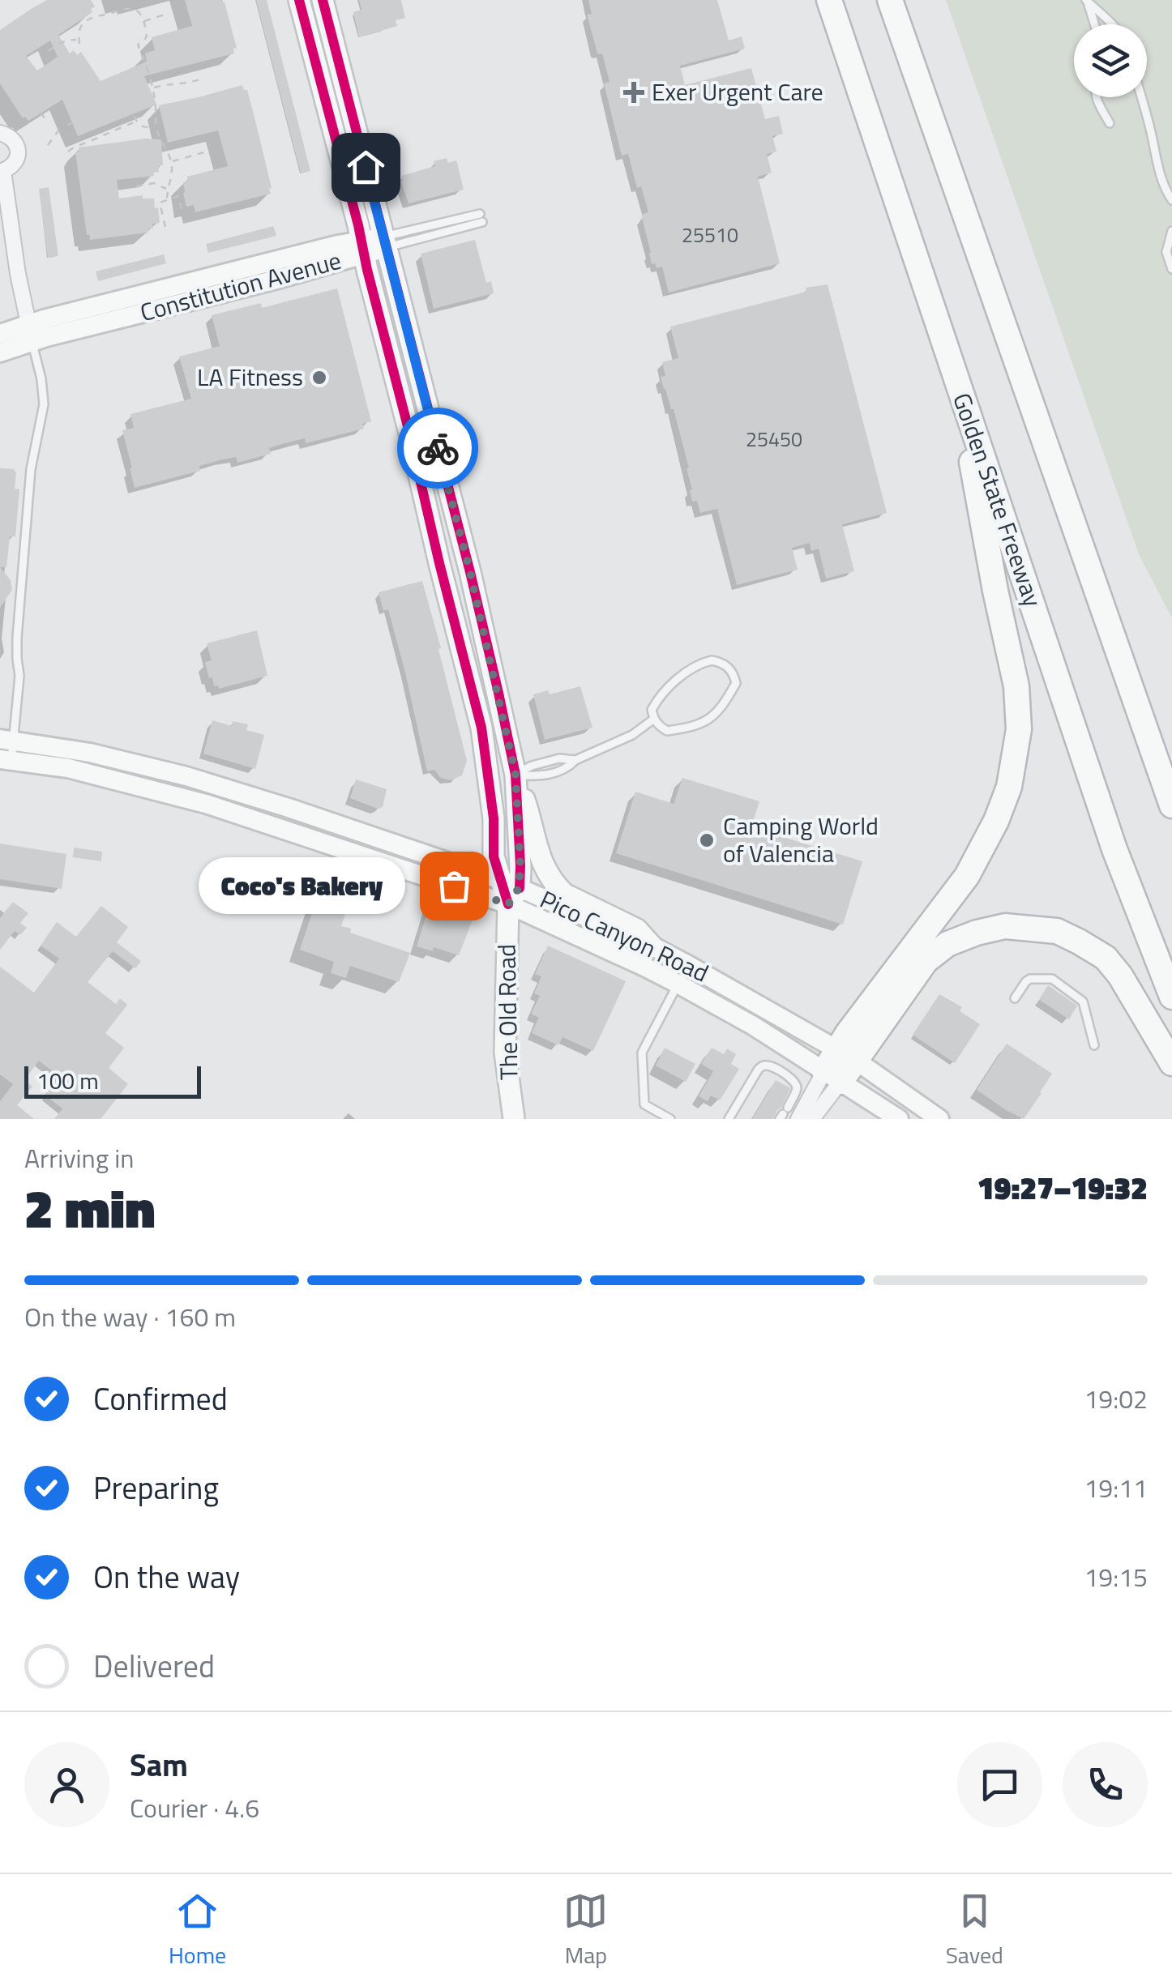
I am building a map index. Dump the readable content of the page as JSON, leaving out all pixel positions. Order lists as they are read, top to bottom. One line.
{"streets":{"highway":["Golden State Freeway"],"main road":["Constitution Avenue","Pico Canyon Road","The Old Road"]},"crossings":[["Constitution Avenue","The Old Road"],["Pico Canyon Road","The Old Road"]],"places":{"health":["Exer Urgent Care"],"other":["LA Fitness","Camping World of Valencia","Coco's Bakery"]},"house_numbers":["25510","25450"],"scale_bar":"100 m","page":{"bubble":"Coco's Bakery","scale":"100 m","heading":["2 min","Arriving in","19:27–19:32"],"panel":["Sam","Courier · 4.6"],"bar":"On the way · 160 m","list":[["Confirmed","19:02"],["Preparing","19:11"],["On the way","19:15"],"Delivered"],"tabs":["Home","Map","Saved"]}}
